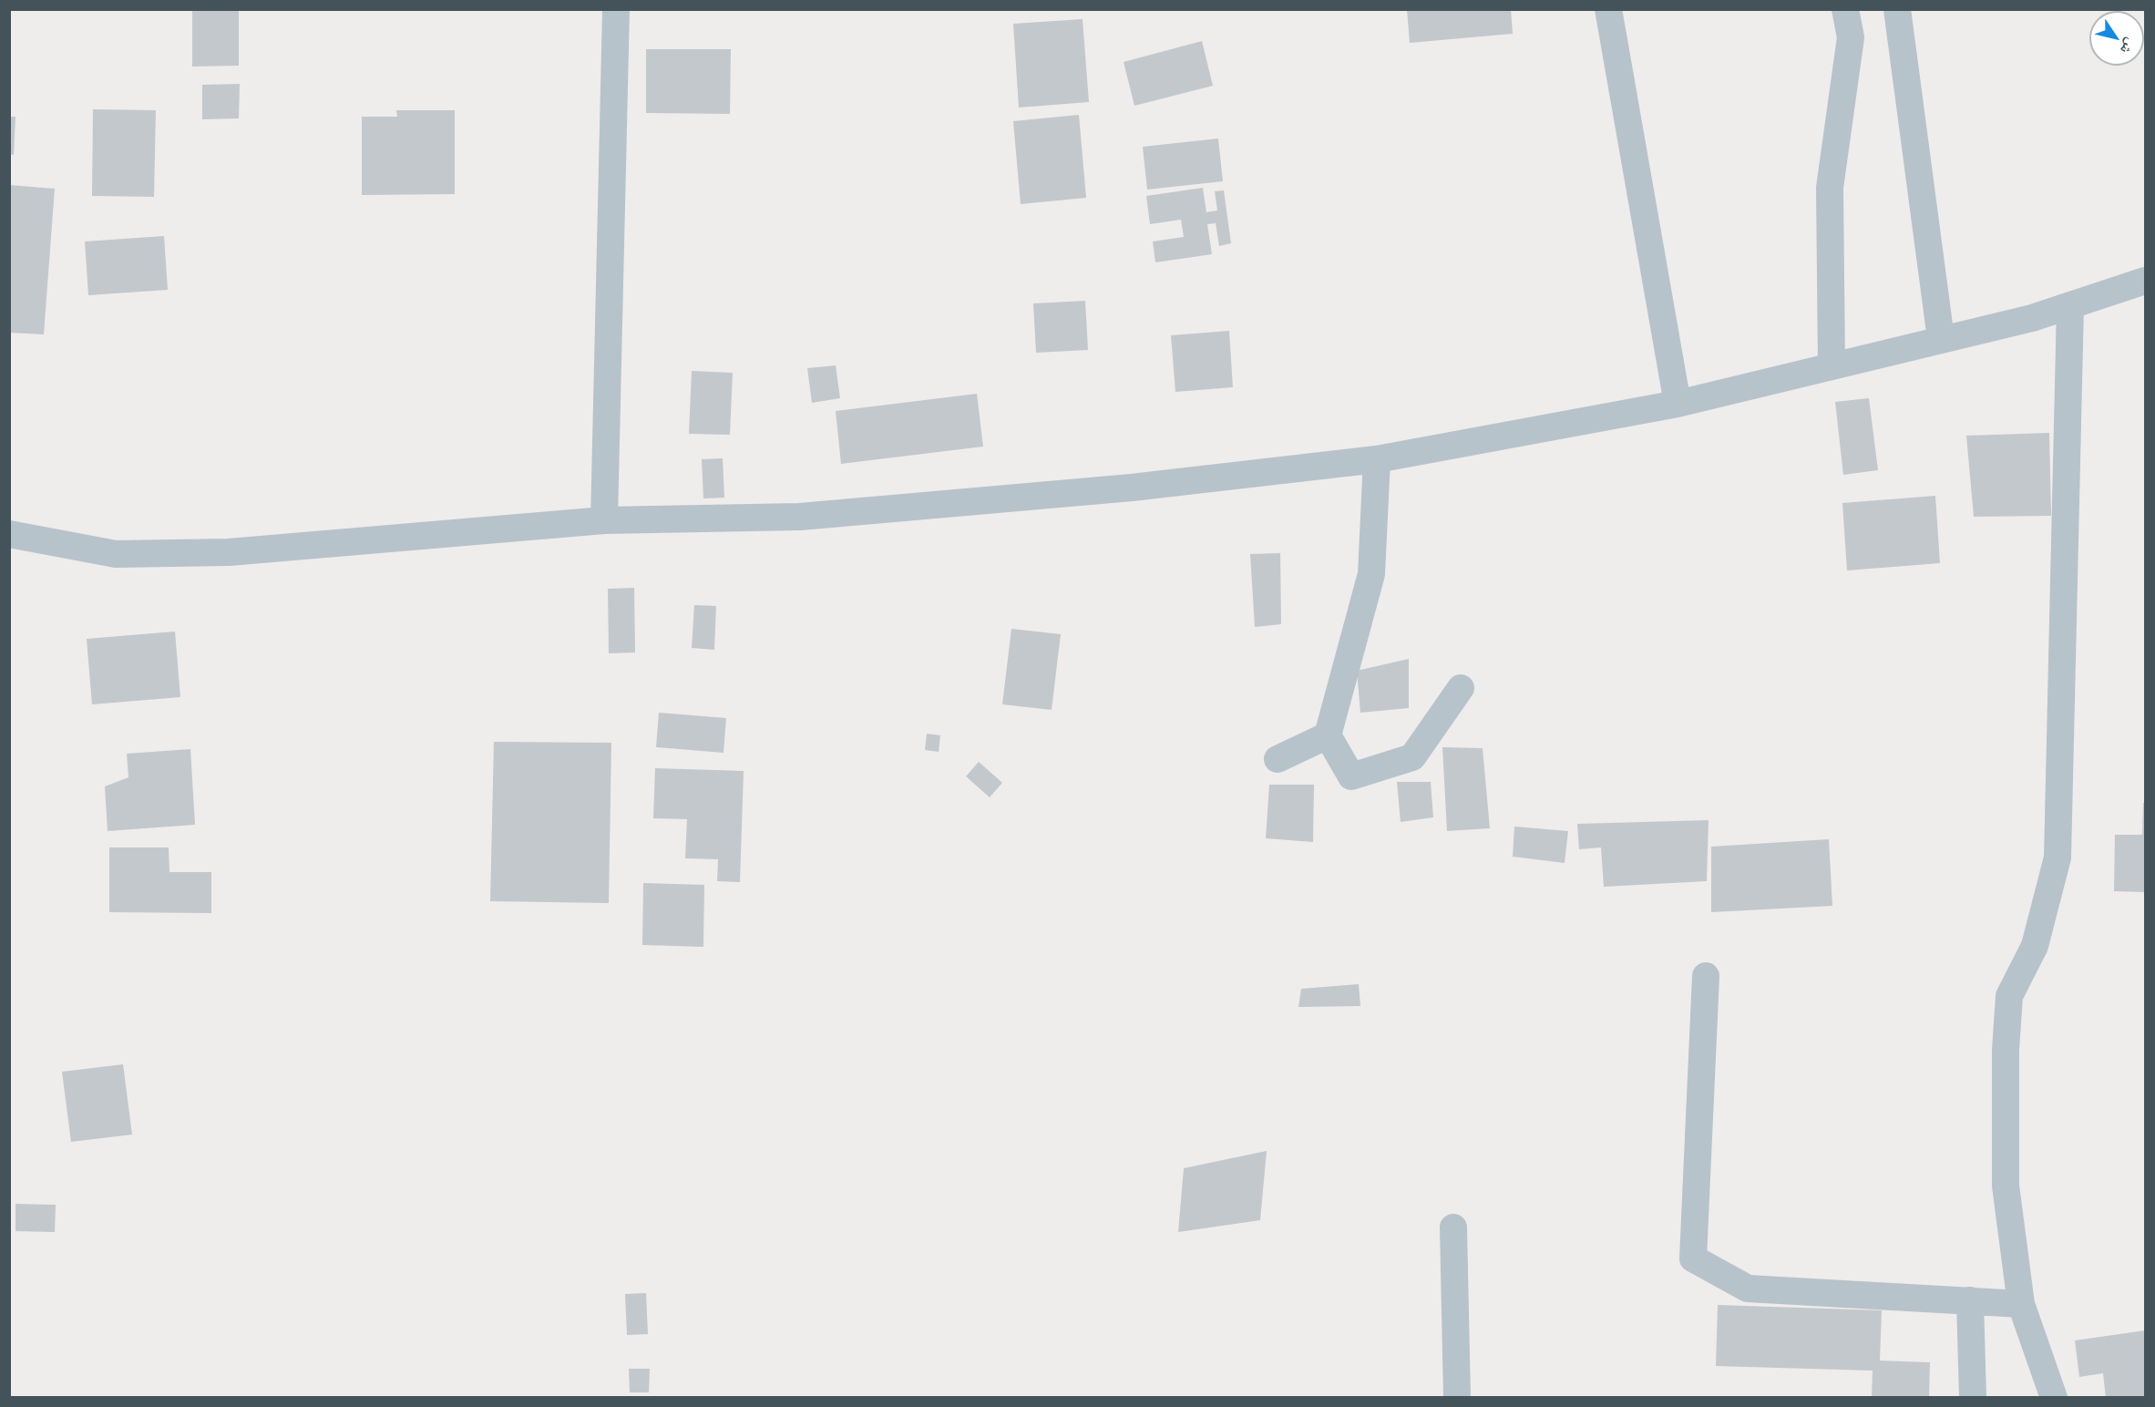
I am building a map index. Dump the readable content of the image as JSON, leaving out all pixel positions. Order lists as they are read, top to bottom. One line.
{"north":"bottom right"}
